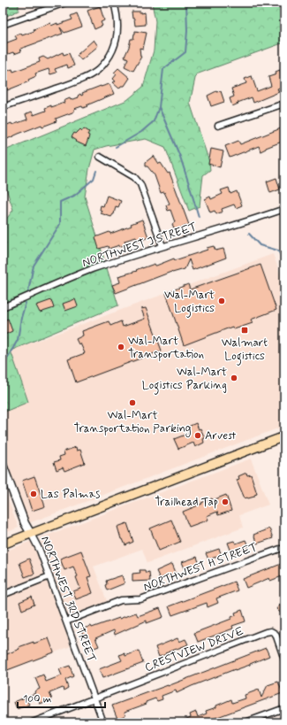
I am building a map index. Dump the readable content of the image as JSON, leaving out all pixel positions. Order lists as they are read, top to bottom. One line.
{"streets":{"street":["NORTHWEST J STREET","NORTHWEST H STREET","NORTHWEST 3RD STREET","CRESTVIEW DRIVE"]},"crossings":[["NORTHWEST H STREET","NORTHWEST 3RD STREET"],["NORTHWEST 3RD STREET","CRESTVIEW DRIVE"]],"places":{"other":["Wal-Mart Logistics","Wal-Mart Transportation","Wal-Mart Logistics Parking","Wal-Mart Transportation Parking","Arvest","Las Palmas","Trailhead Tap"],"transit":["Walmart Logistics"]},"scale_bar":"100 m"}
